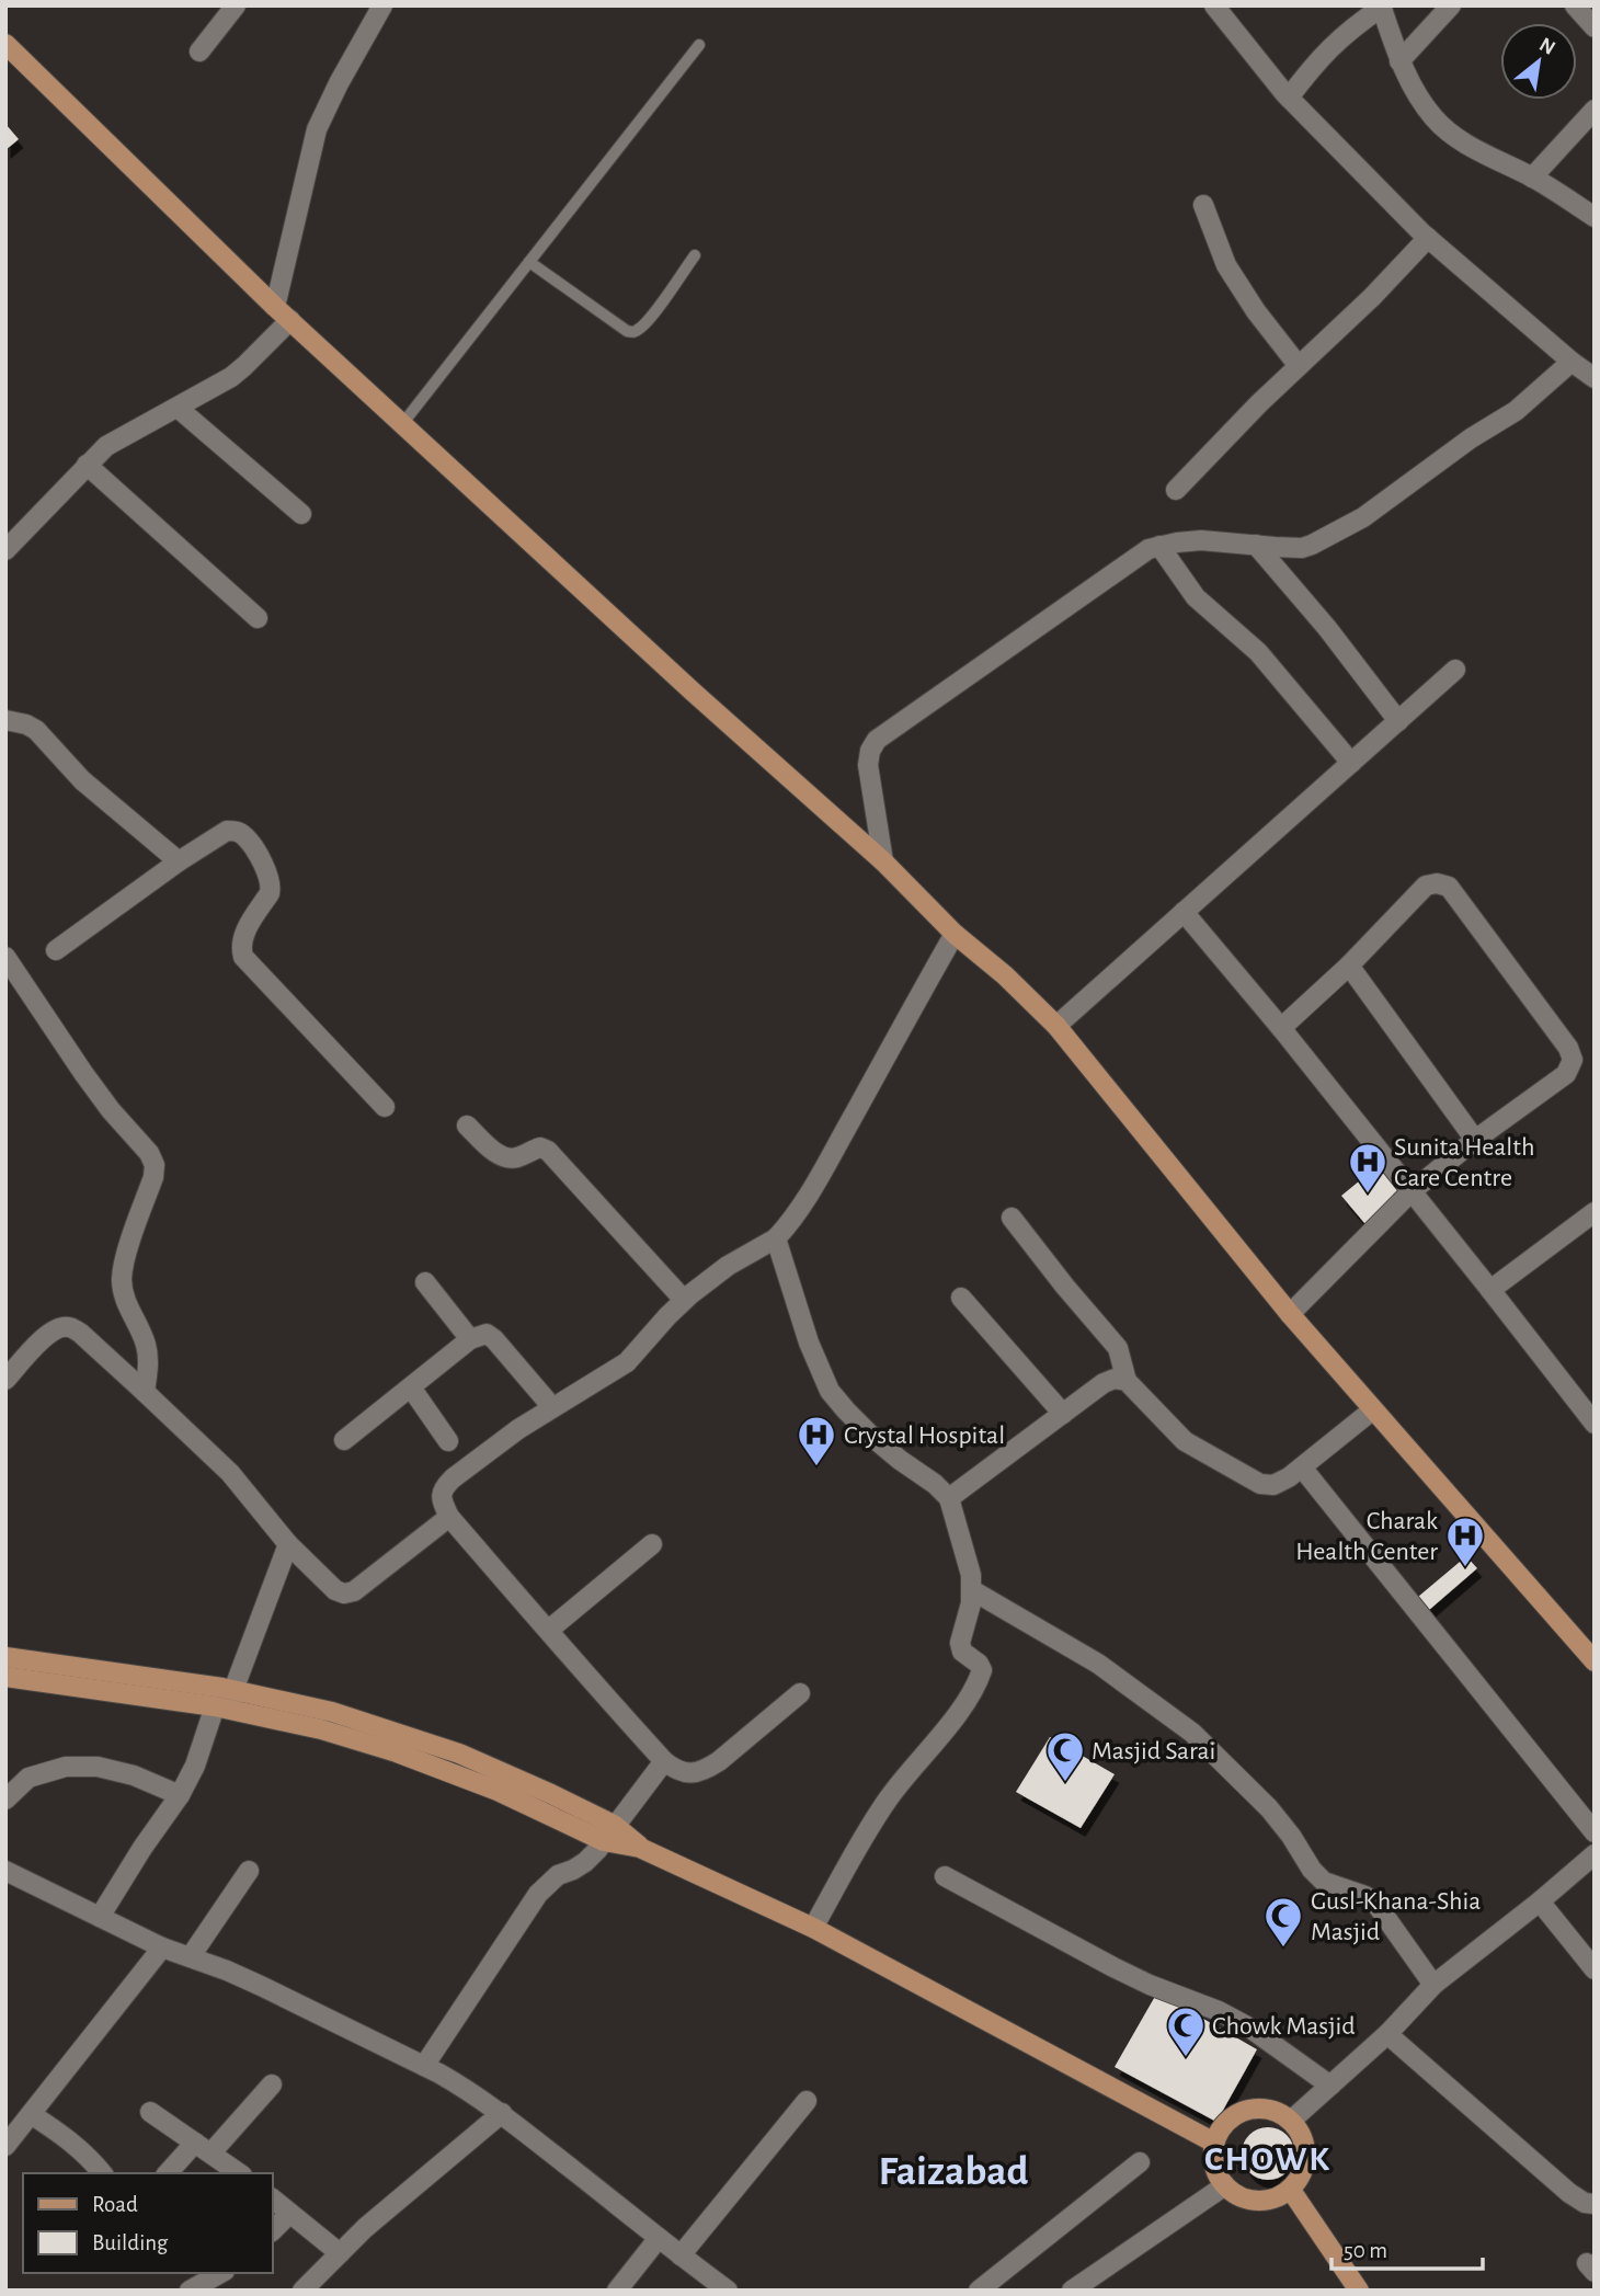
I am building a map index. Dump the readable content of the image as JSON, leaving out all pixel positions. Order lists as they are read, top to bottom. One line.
{"districts":["CHOWK","Faizabad"],"places":{"hospital":["Sunita Health Care Centre","Crystal Hospital","Charak Health Center"],"mosque":["Masjid Sarai","Gusl-Khana-Shia Masjid","Chowk Masjid"]},"legend":["Road","Building"],"scale_bar":"50 m","north":"top right"}
